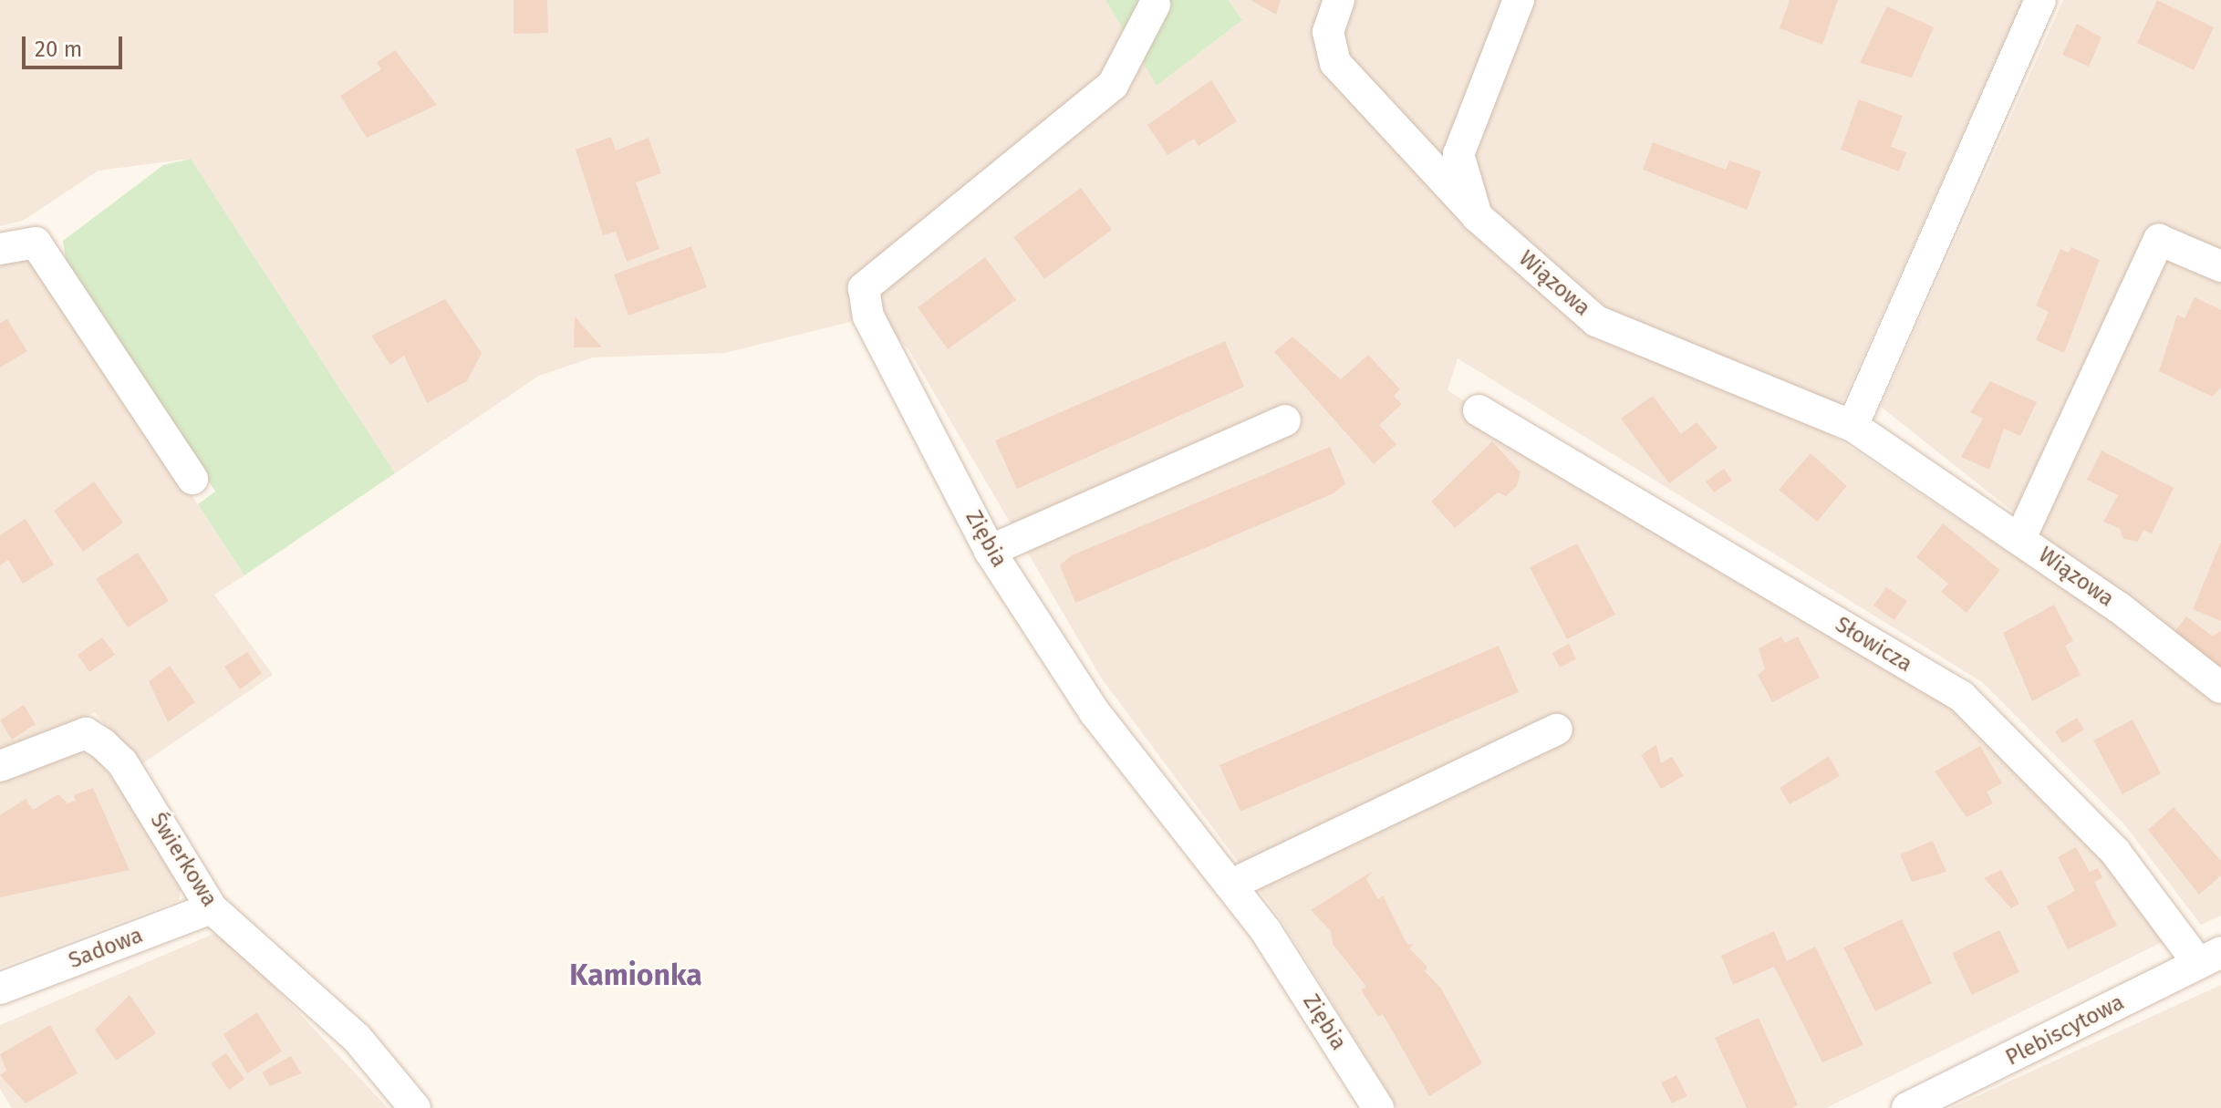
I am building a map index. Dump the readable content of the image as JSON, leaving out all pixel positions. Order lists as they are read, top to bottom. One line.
{"streets":{"street":["Wiązowa","Ziębia","Słowicza","Świerkowa","Sadowa","Plebiscytowa"]},"crossings":[["Słowicza","Plebiscytowa"],["Świerkowa","Sadowa"]],"districts":["Kamionka"],"scale_bar":"20 m"}
